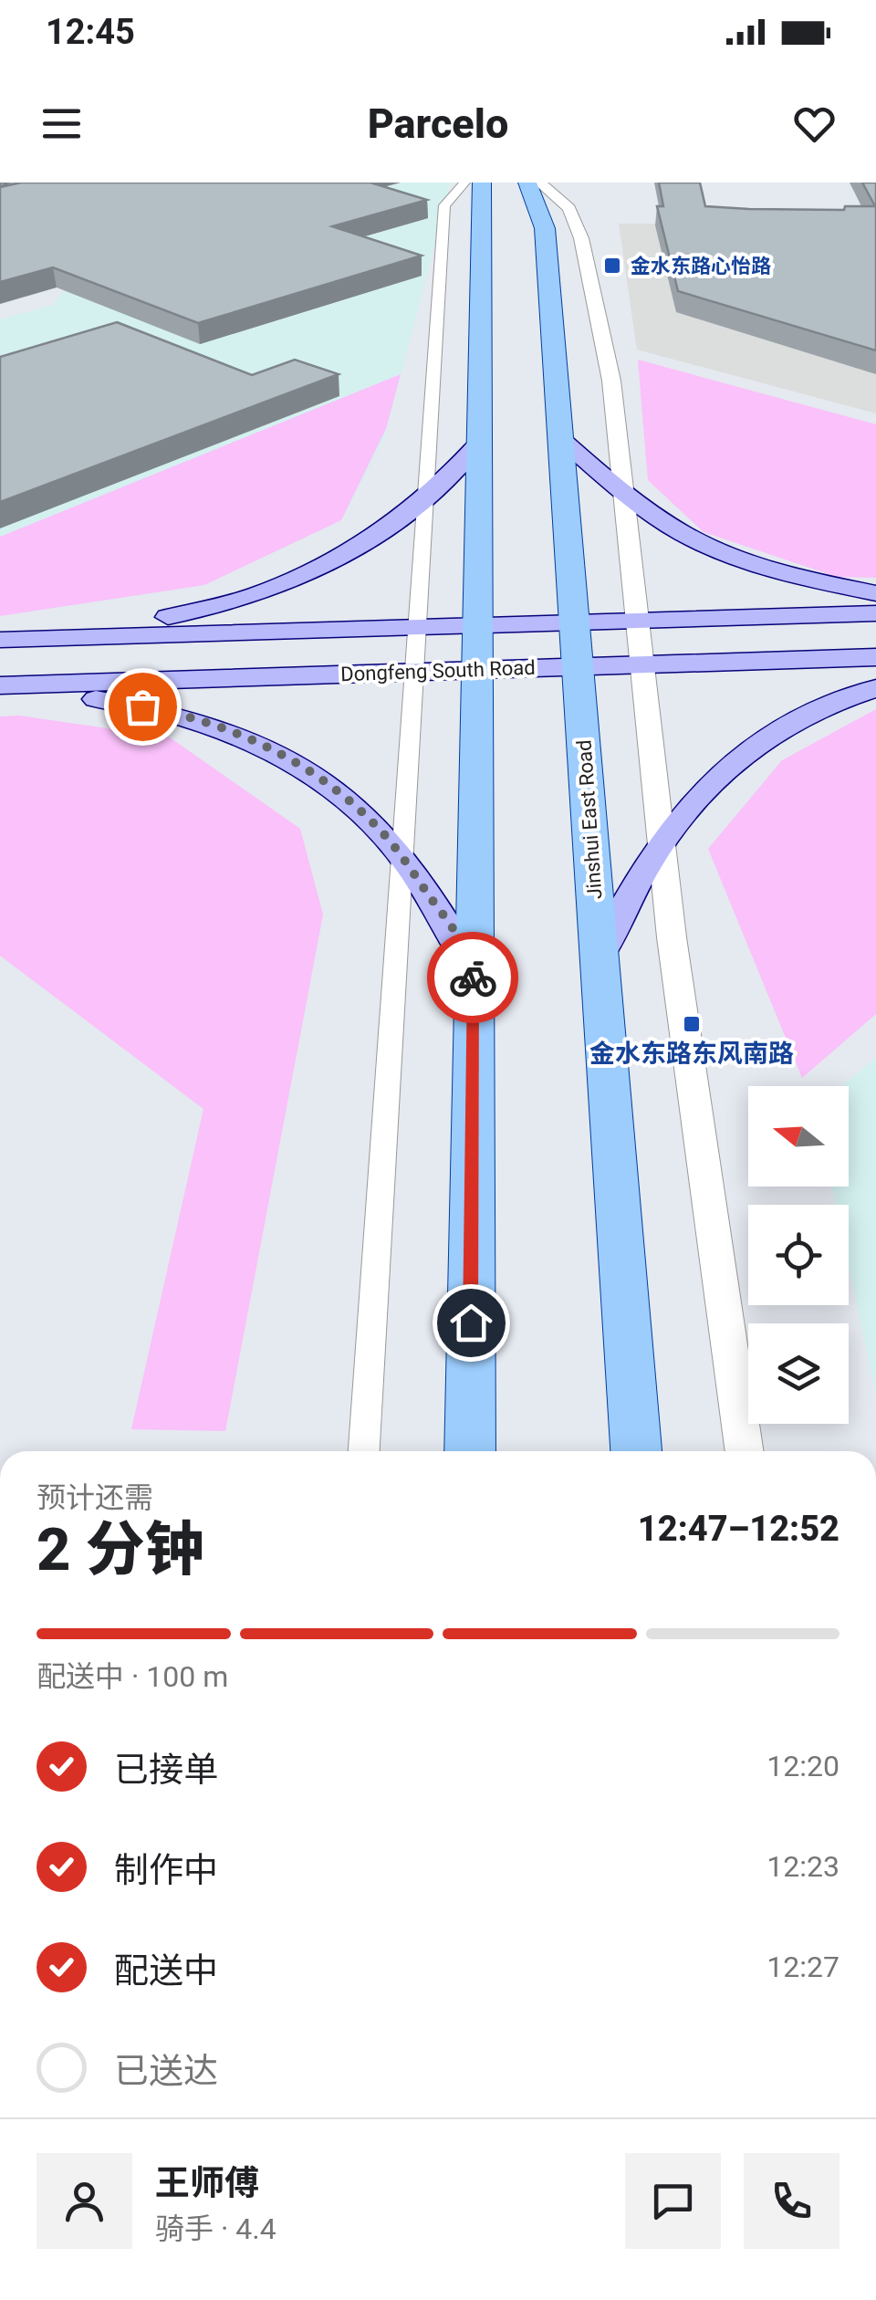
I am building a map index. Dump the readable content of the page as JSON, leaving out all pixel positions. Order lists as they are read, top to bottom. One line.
{"streets":{"main road":["Dongfeng South Road","Jinshui East Road"]},"crossings":[["Dongfeng South Road","Jinshui East Road"]],"places":{"transit":["金水东路心怡路","金水东路东风南路"]},"north":"left","page":{"status":"12:45","header":"Parcelo","heading":["2 分钟","预计还需","12:47–12:52"],"panel":["王师傅","骑手 · 4.4"],"bar":"配送中 · 100 m","list":[["已接单","12:20"],["制作中","12:23"],["配送中","12:27"],"已送达"]}}
